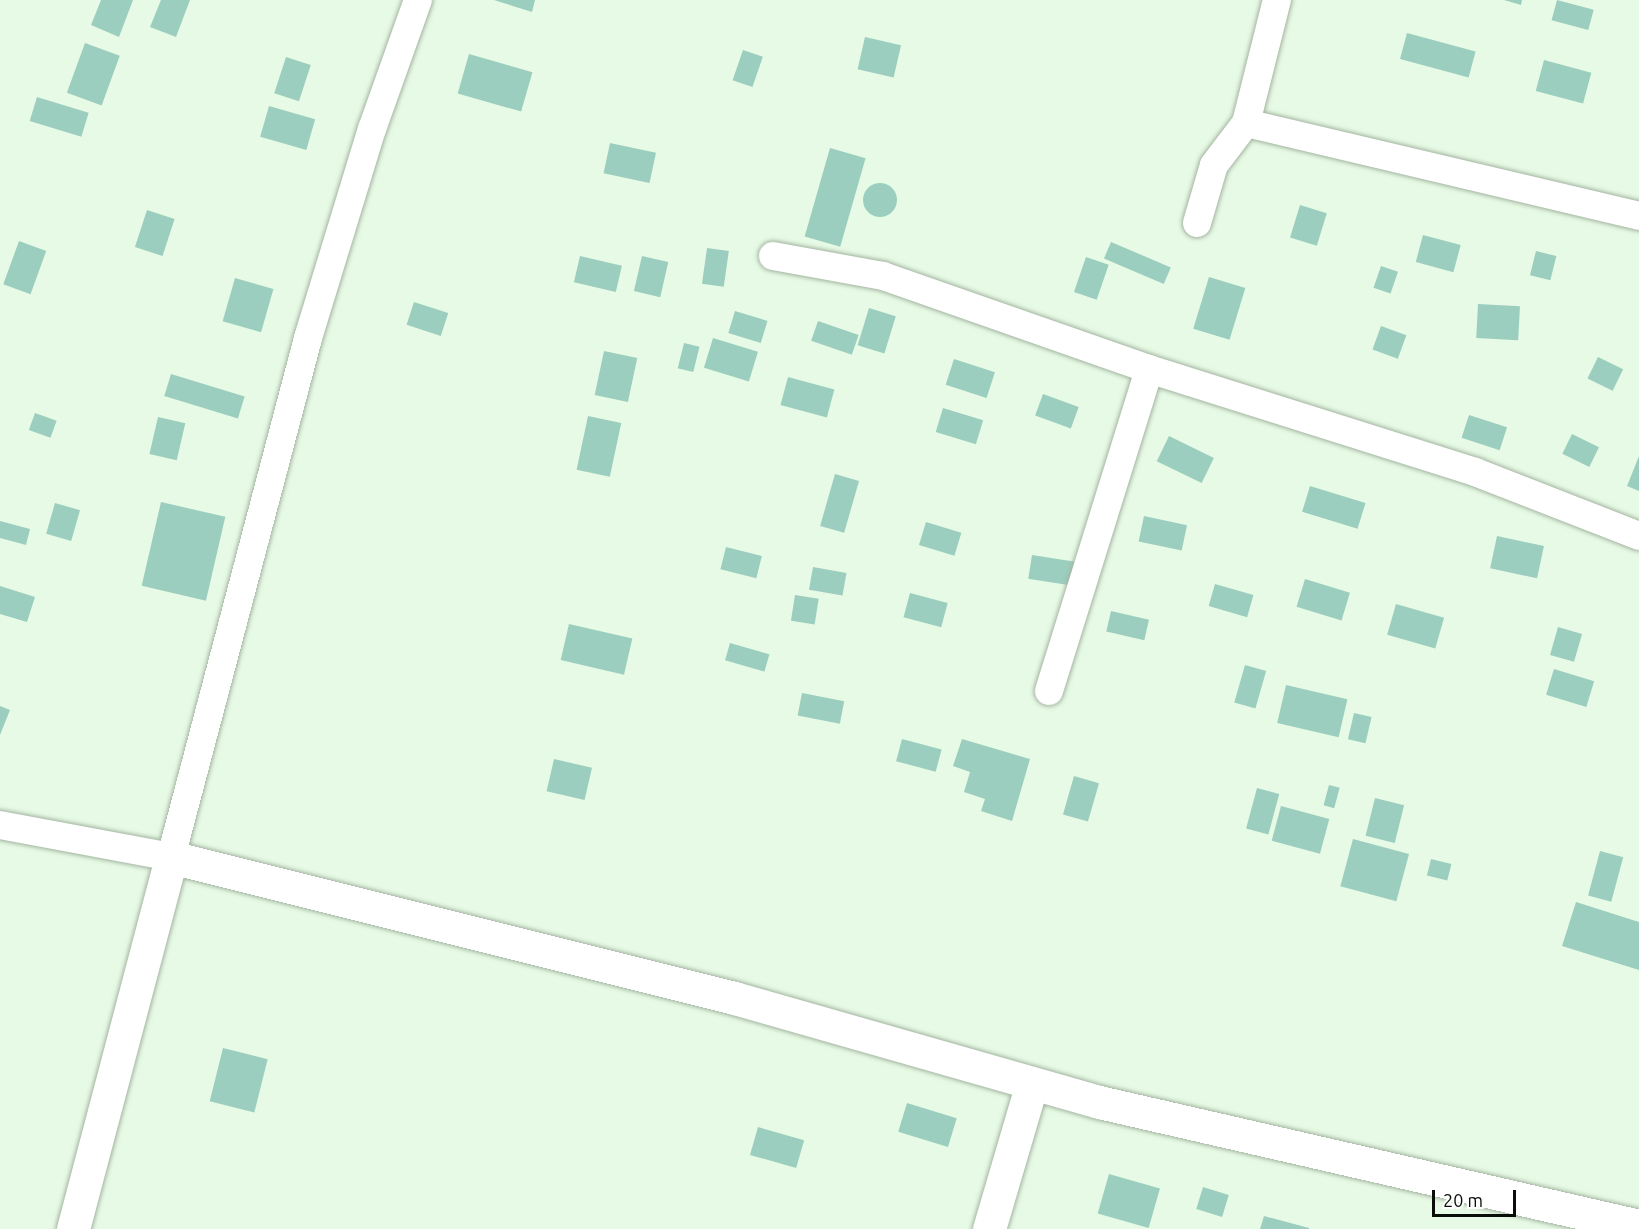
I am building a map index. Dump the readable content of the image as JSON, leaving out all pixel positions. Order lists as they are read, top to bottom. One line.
{"scale_bar":"20 m"}
